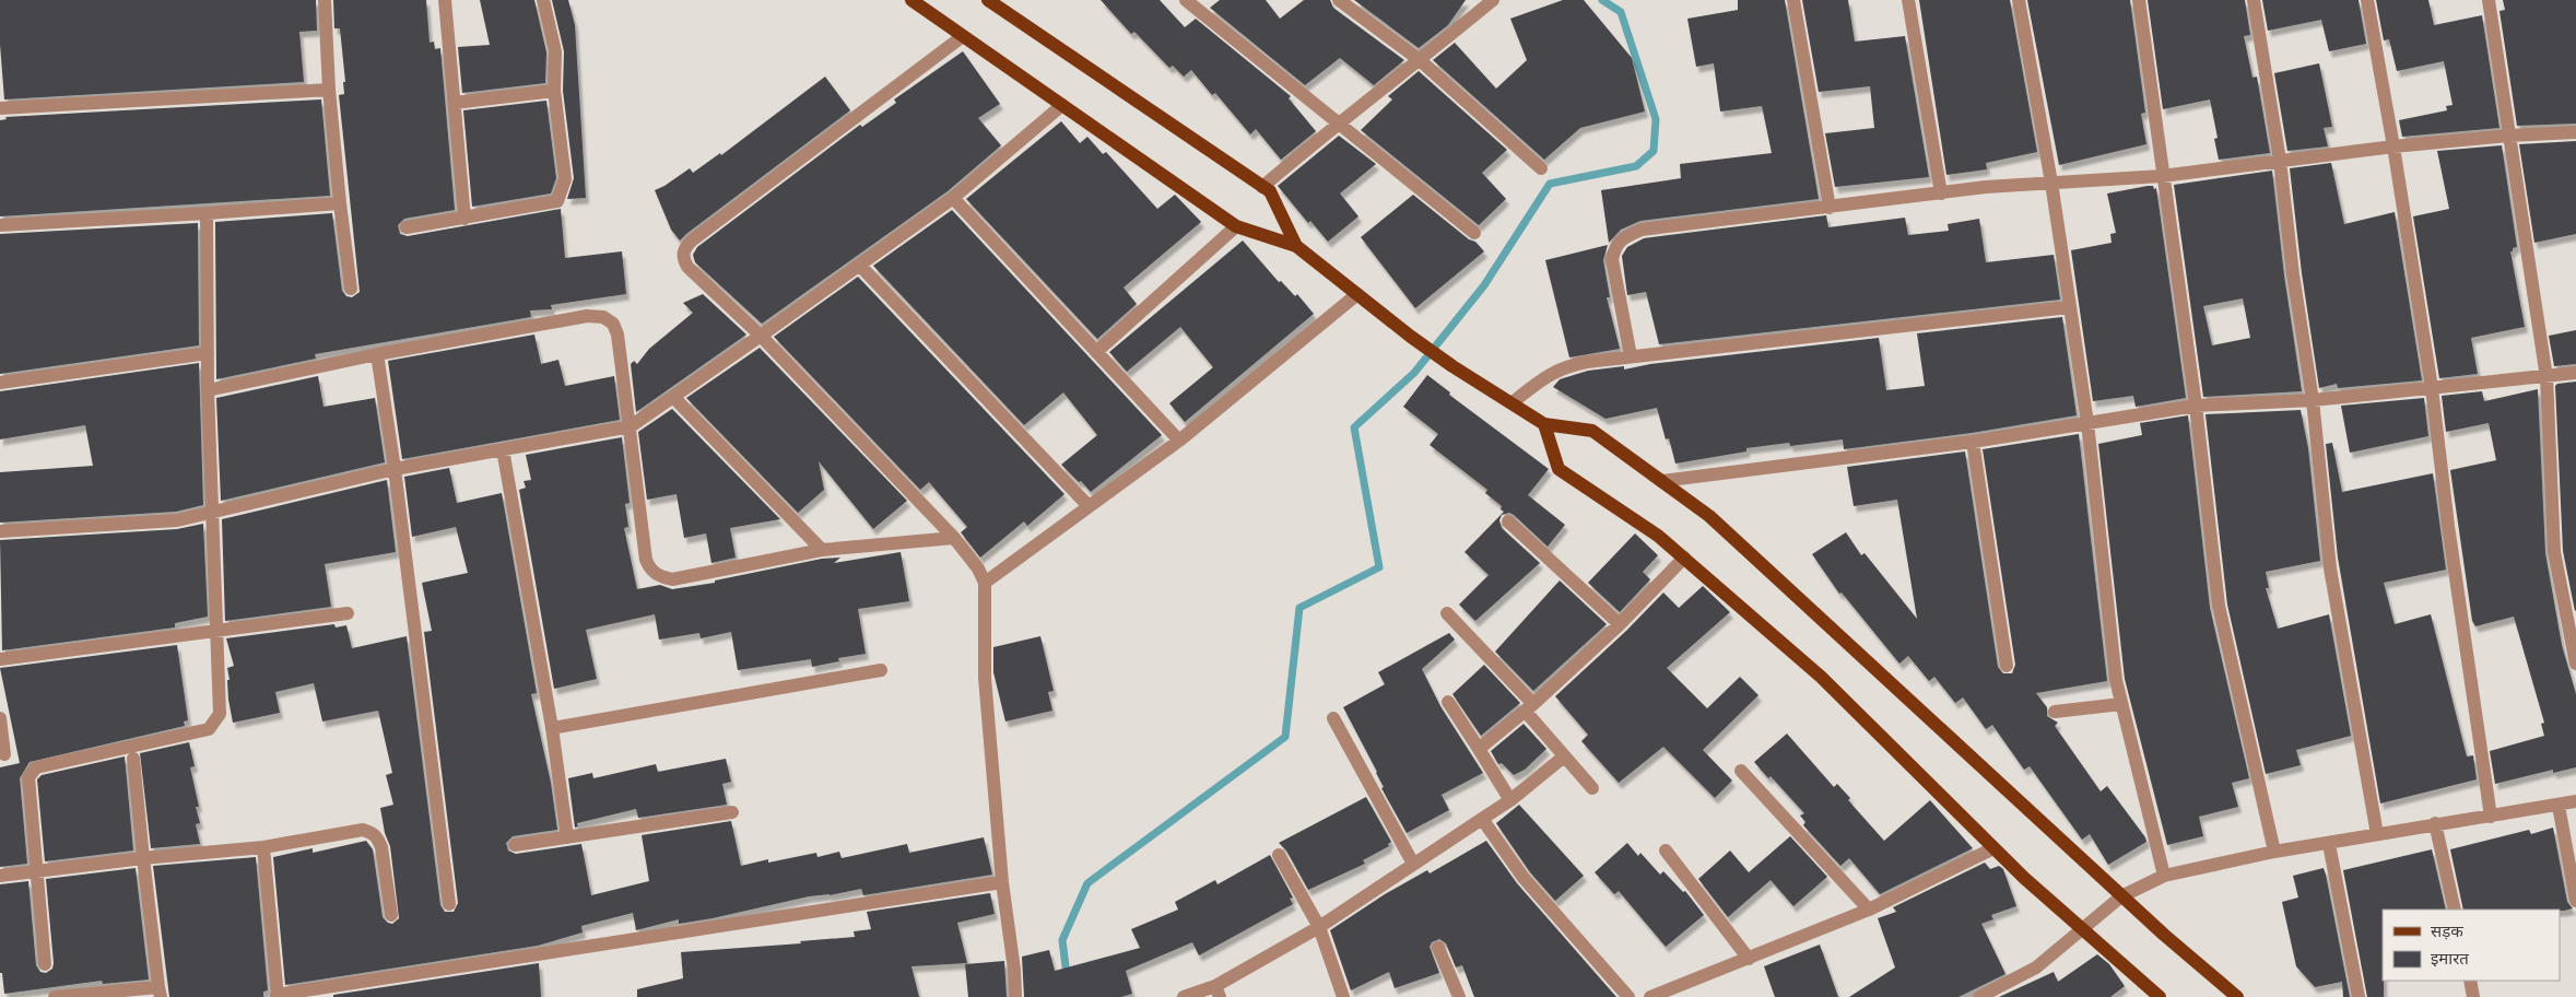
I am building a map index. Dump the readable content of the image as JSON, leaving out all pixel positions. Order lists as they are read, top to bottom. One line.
{"legend":["सड़क","इमारत"]}
